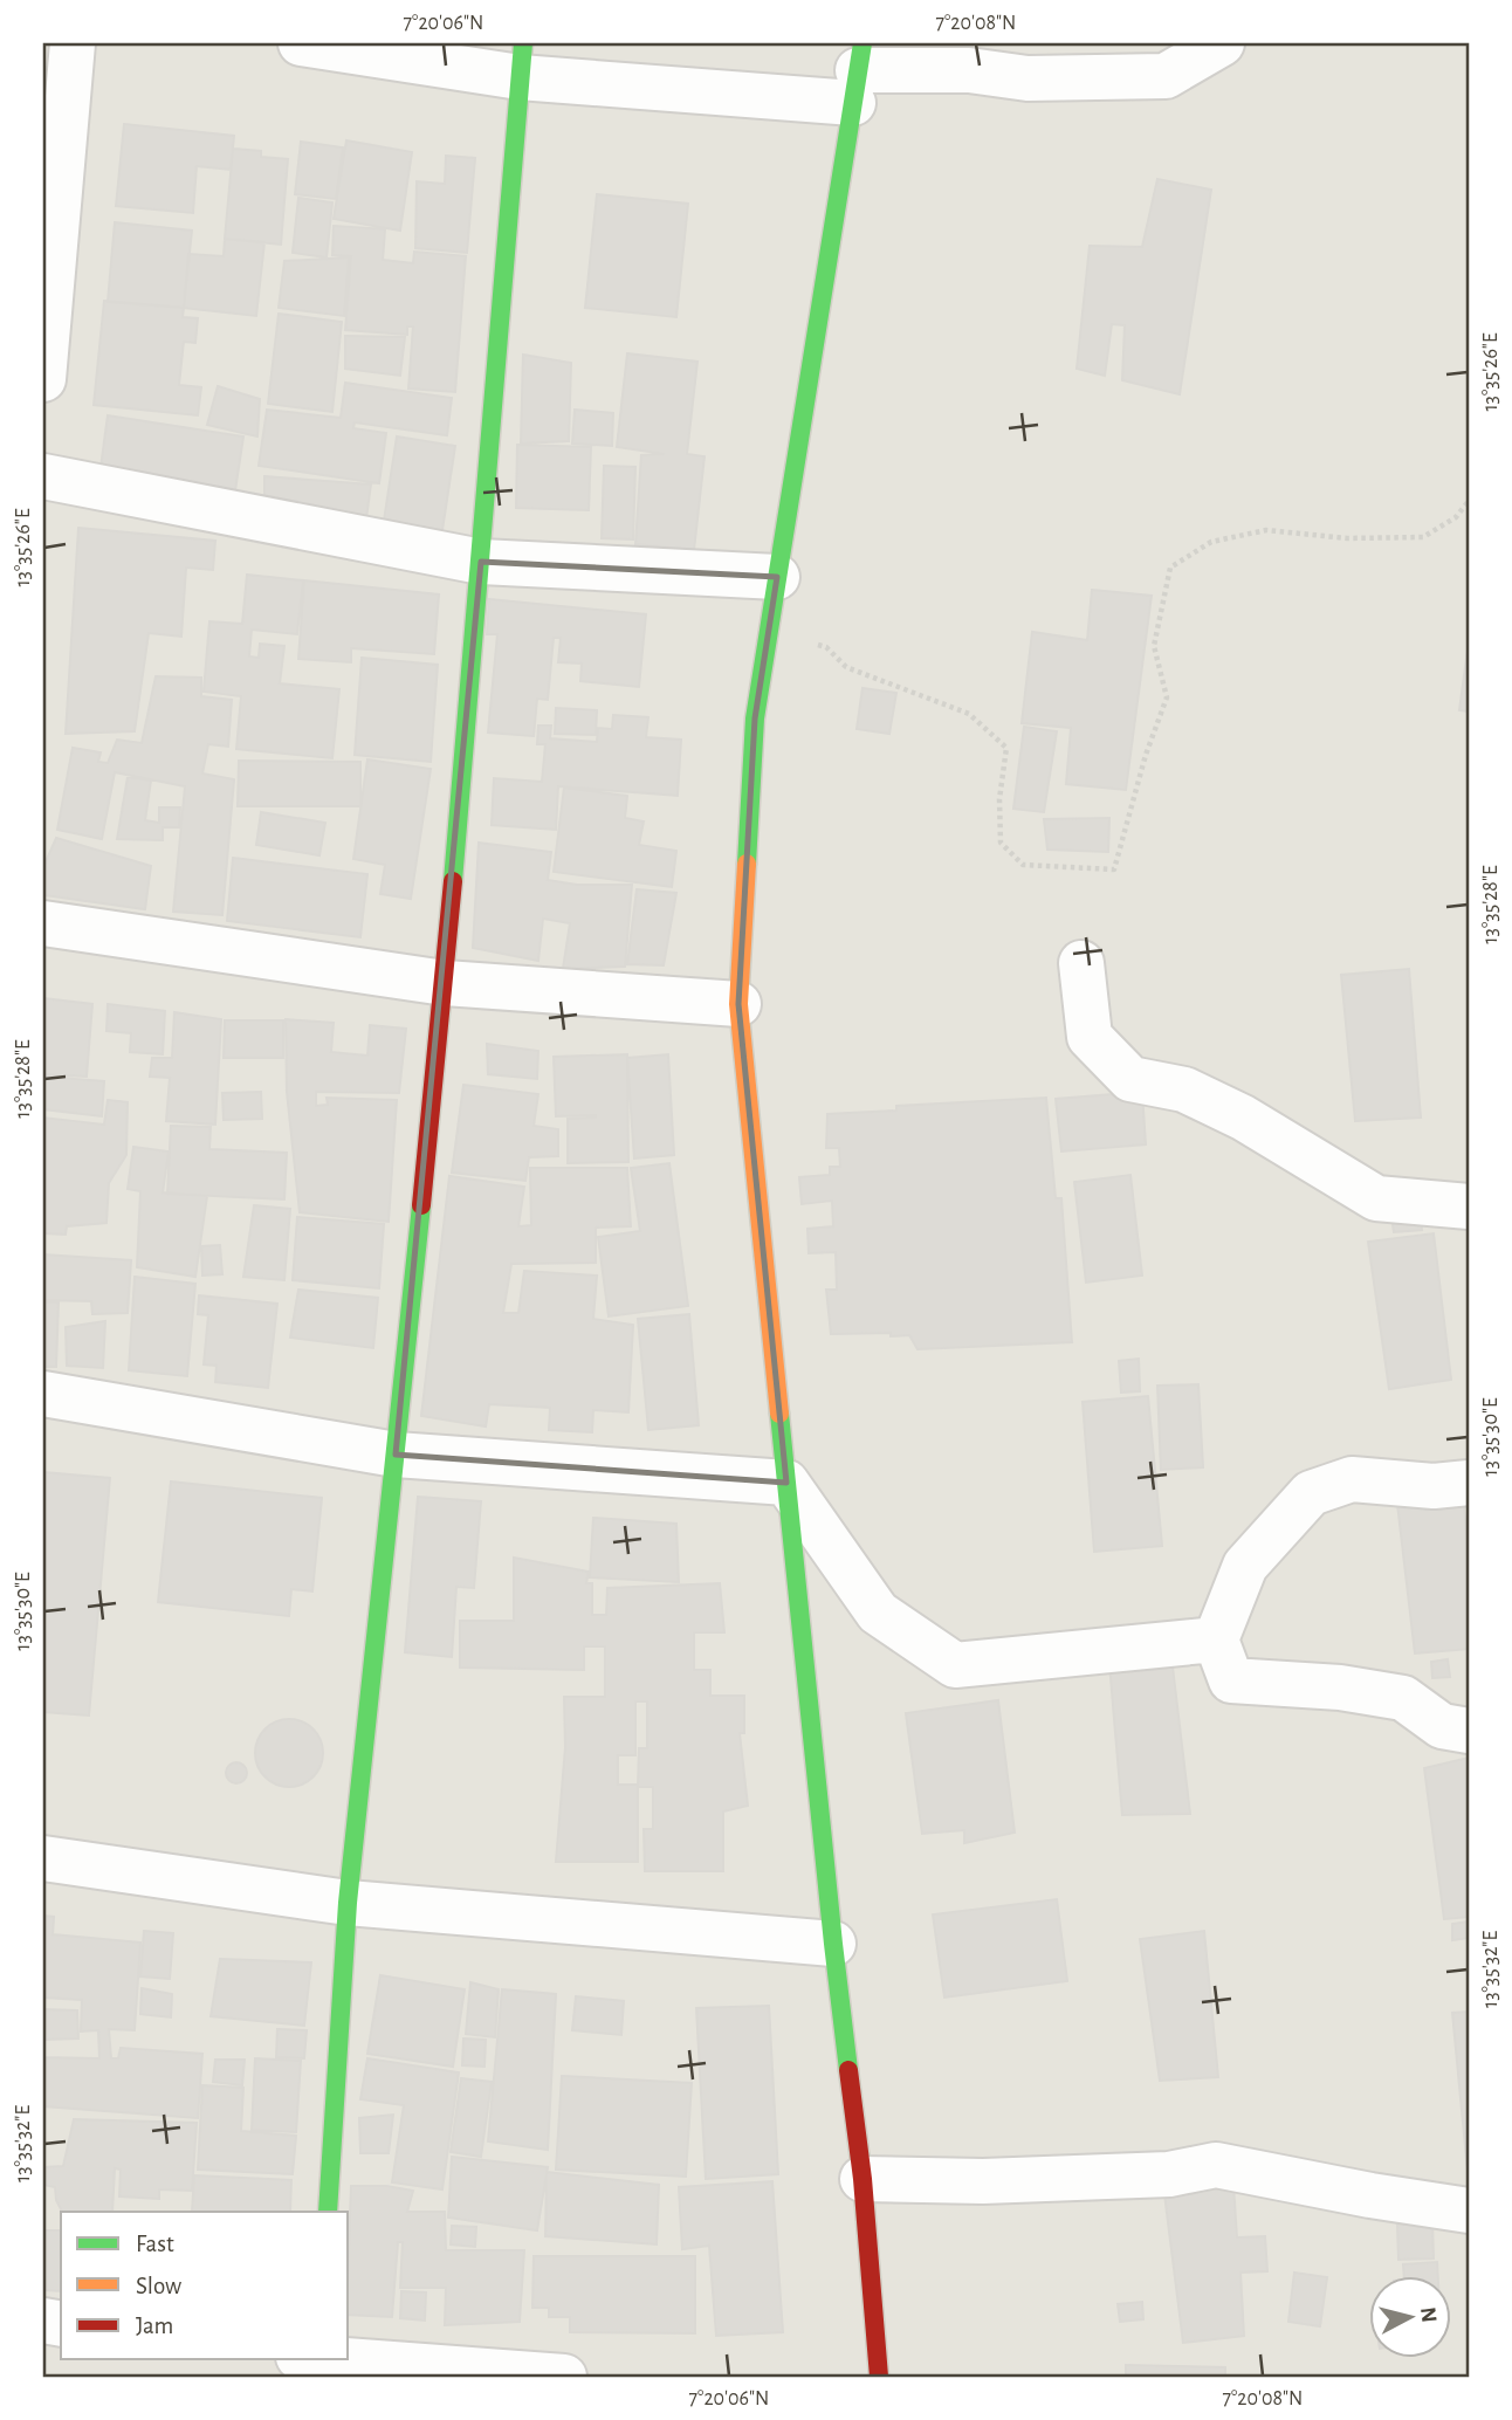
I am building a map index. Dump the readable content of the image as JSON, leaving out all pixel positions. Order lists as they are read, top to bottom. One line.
{"legend":["Fast","Slow","Jam"],"north":"right","coordinates":["7°20'06\"N","7°20'08\"N","13°35'26\"E","13°35'28\"E","13°35'30\"E","13°35'32\"E"]}
